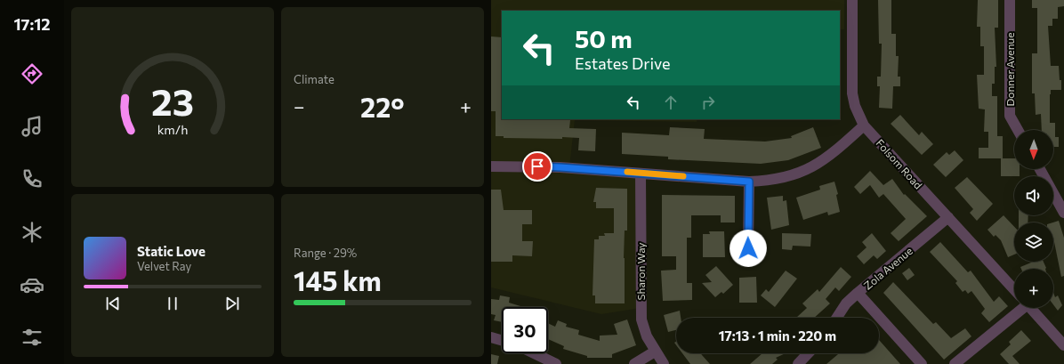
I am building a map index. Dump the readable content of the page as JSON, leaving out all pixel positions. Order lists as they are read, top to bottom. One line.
{"streets":{"street":["Donner Avenue","Folsom Road","Zola Avenue","Sharon Way"]},"crossings":[["Folsom Road","Zola Avenue"]],"north":"bottom","page":{"tabs":"17:12","tile":["Climate",["Range · 29%","145 km"]],"turn":["50 m","Estates Drive"],"heat":["−","22°","+"],"map_buttons":"+","song":["Static Love","Velvet Ray"],"limit":"30","trip":"17:13 · 1 min · 220 m","gauge":["23","km/h"]}}
